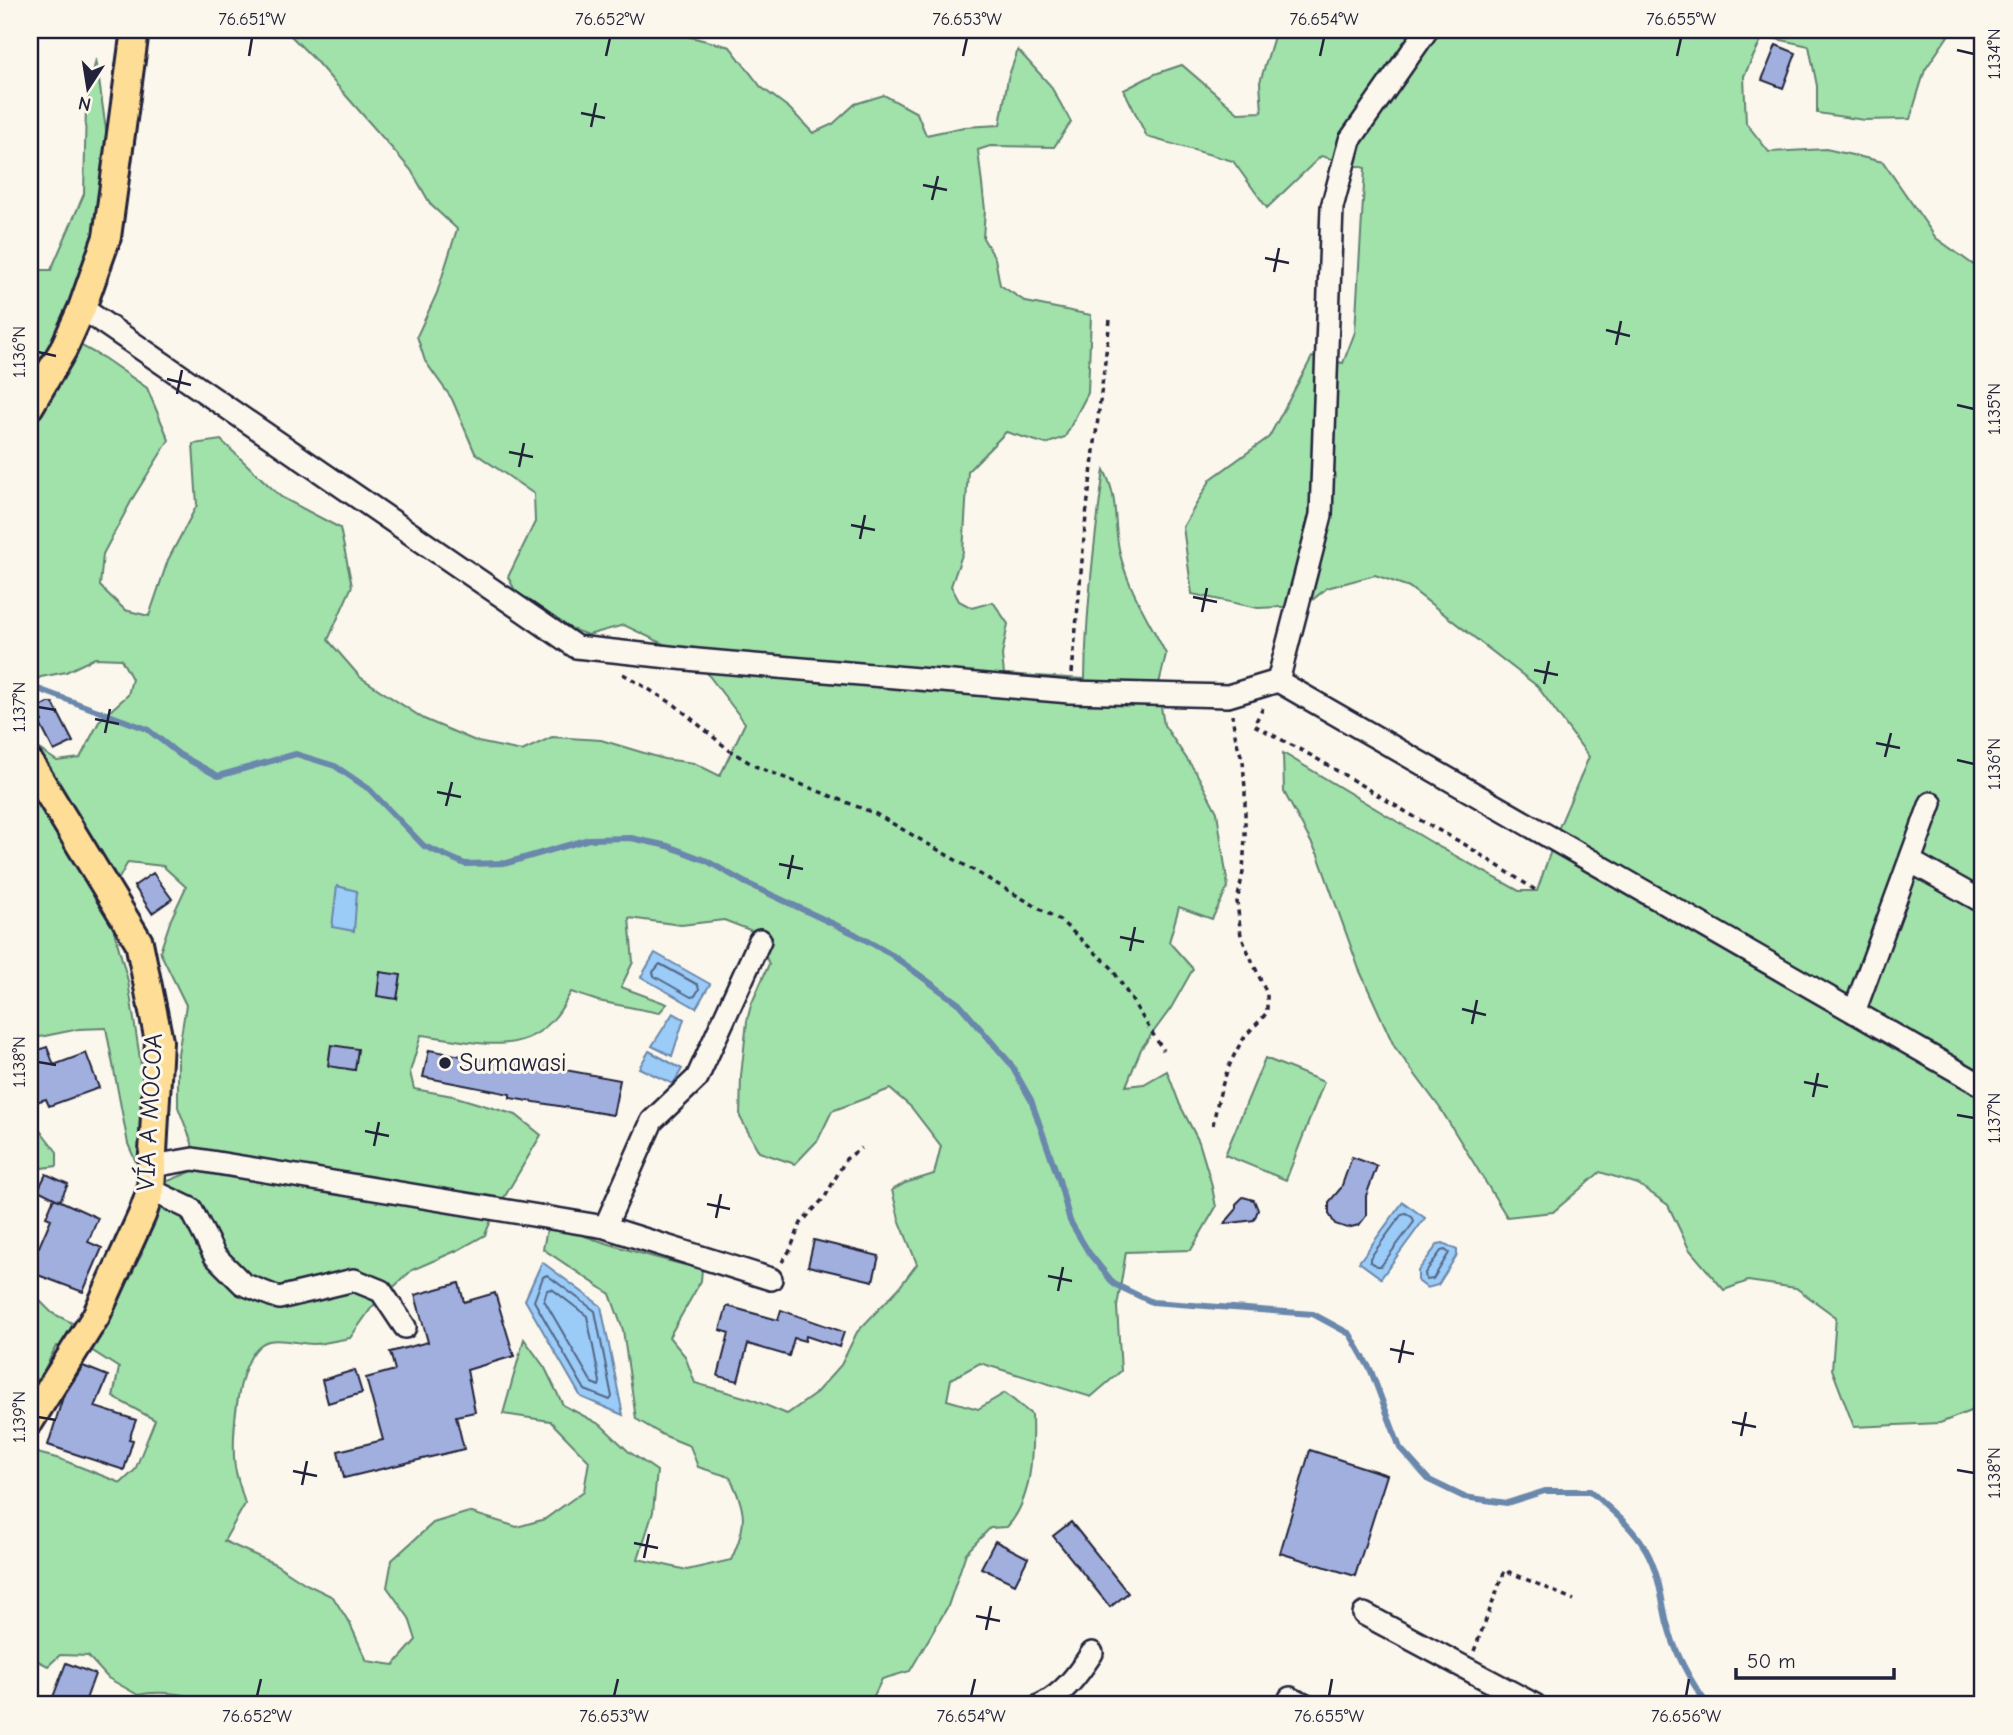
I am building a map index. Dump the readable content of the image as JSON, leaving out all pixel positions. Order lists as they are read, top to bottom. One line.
{"streets":{"main road":["VÍA A MOCOA"]},"places":["Sumawasi"],"scale_bar":"50 m","north":"bottom","coordinates":["76.651°W","76.652°W","76.653°W","76.654°W","76.655°W","1.134°N","1.136°N","1.135°N","1.137°N","1.138°N","1.139°N","76.656°W"]}
